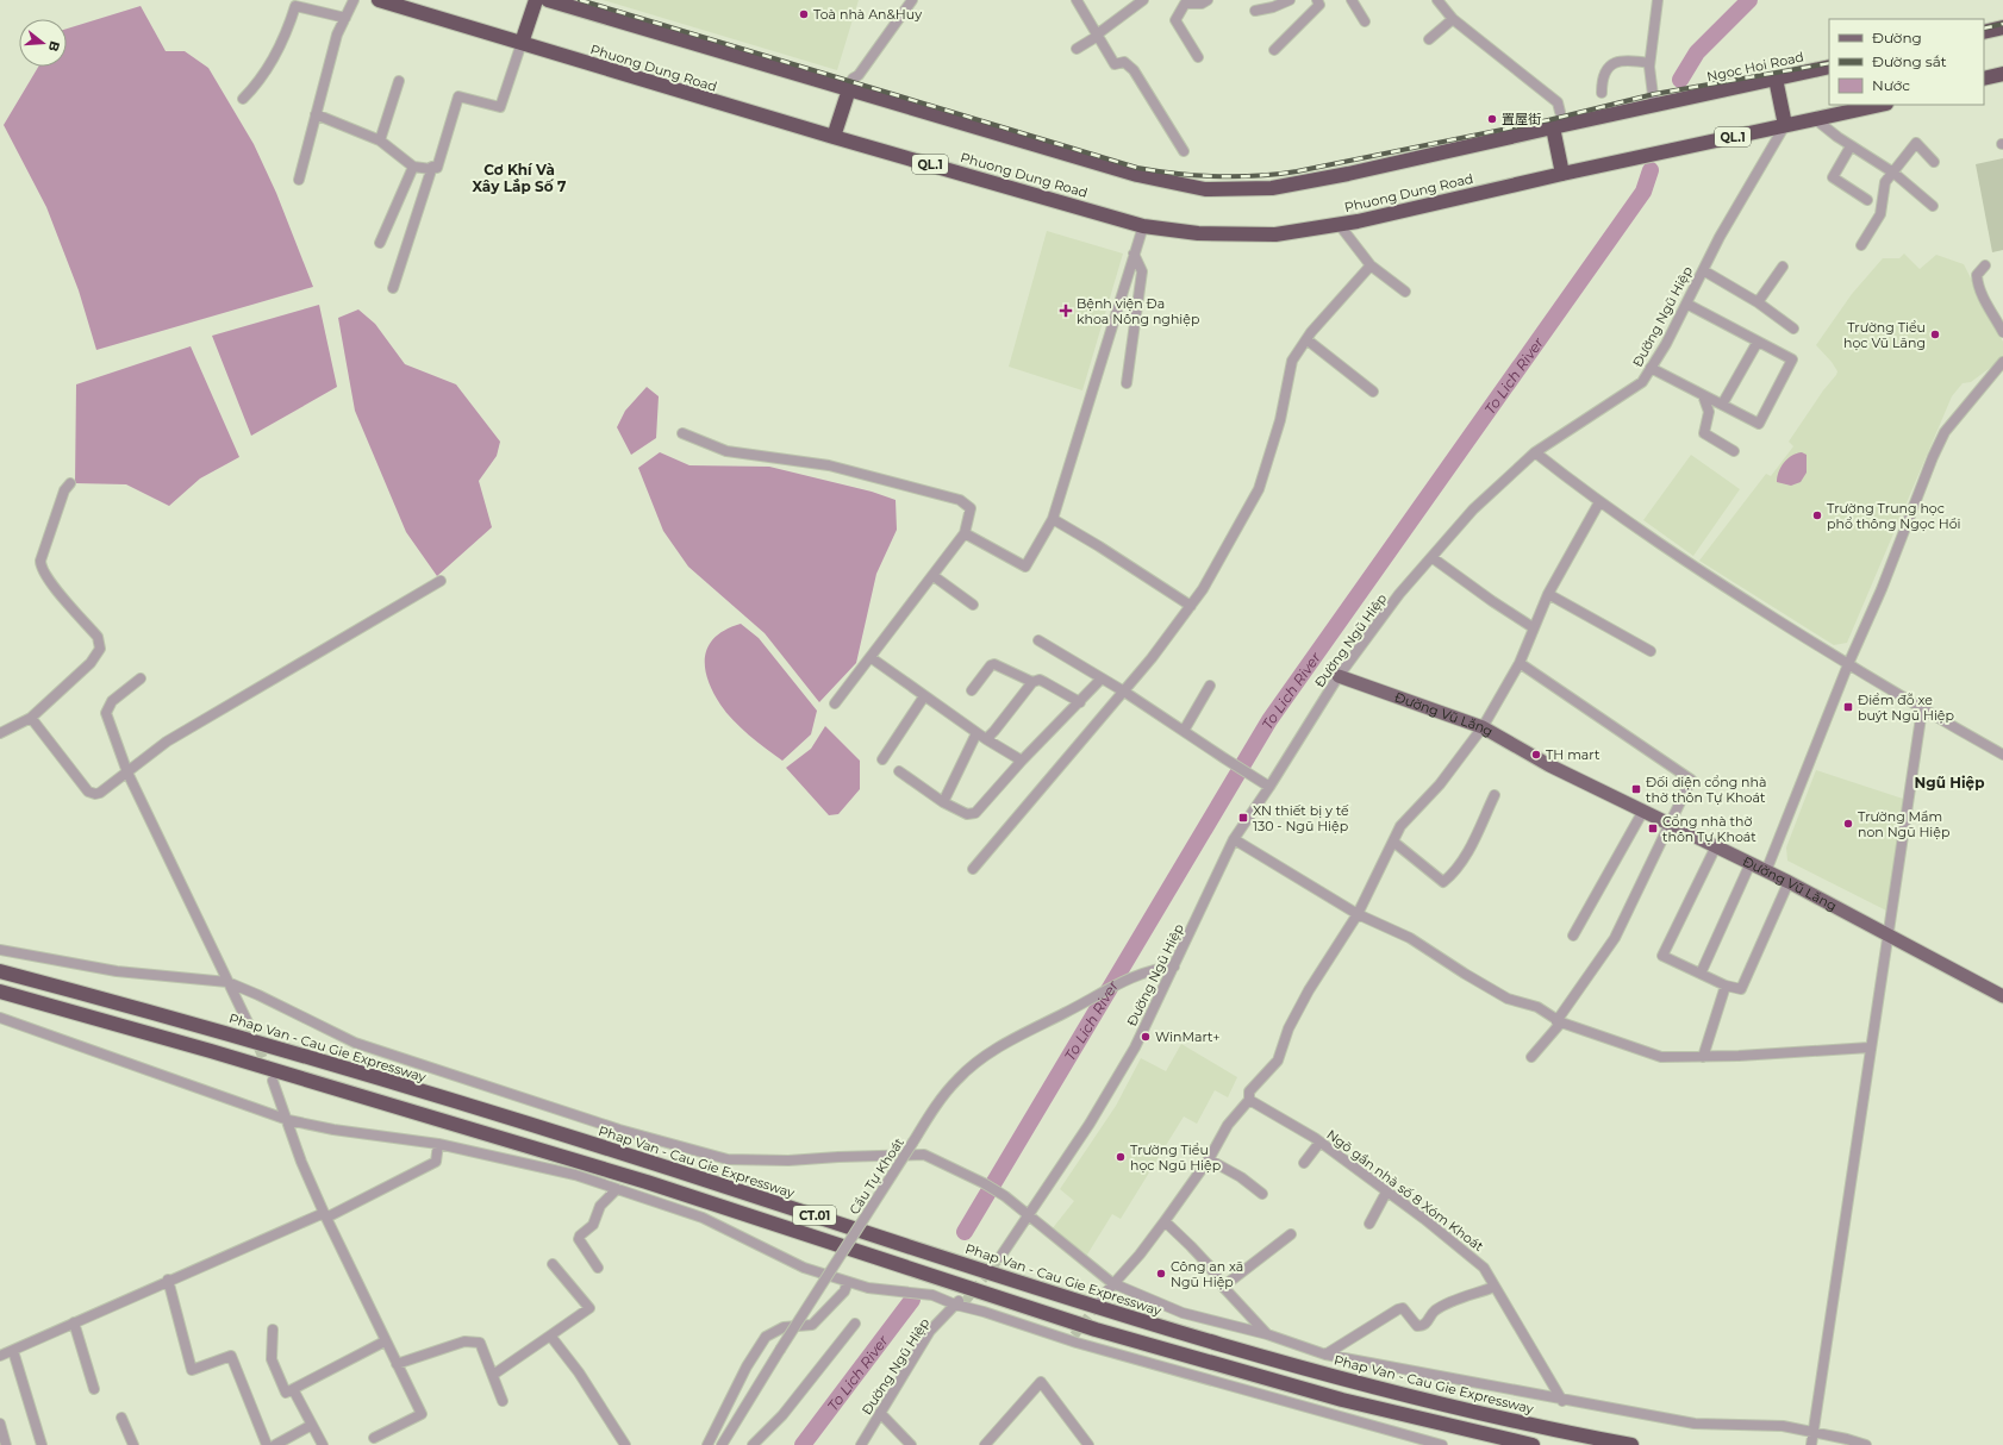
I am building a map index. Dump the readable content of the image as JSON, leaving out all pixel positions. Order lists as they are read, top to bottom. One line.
{"streets":{"highway":["Ngoc Hoi Road","Phuong Dung Road","QL.1","Phap Van - Cau Gie Expressway","CT.01"],"main road":["Đường Vũ Lăng"],"street":["Đường Ngũ Hiệp","Cầu Tự Khoát","Ngõ gần nhà số 8 Xóm Khoát"]},"crossings":[["Phuong Dung Road","QL.1"],["Phuong Dung Road","Đường Ngũ Hiệp"],["QL.1","Đường Ngũ Hiệp"],["Đường Ngũ Hiệp","Đường Vũ Lăng"],["Đường Ngũ Hiệp","Cầu Tự Khoát"]],"districts":["Cơ Khí Và Xây Lắp Số 7","Ngũ Hiệp"],"water":["To Lich River"],"places":{"other":["Toà nhà An&Huy","置屋街","Trường Tiểu học Vũ Lăng","Trường Trung học phổ thông Ngọc Hồi","TH mart","Trường Mầm non Ngũ Hiệp","WinMart+","Trường Tiểu học Ngũ Hiệp","Công an xã Ngũ Hiệp"],"health":["Bệnh viện Đa khoa Nông nghiệp"],"transit":["Điểm đỗ xe buýt Ngũ Hiệp","Đối diện cổng nhà thờ thôn Tự Khoát","XN thiết bị y tế 130 - Ngũ Hiệp","Cổng nhà thờ thôn Tự Khoát"]},"legend":["Đường","Đường sắt","Nước"],"north":"right"}
